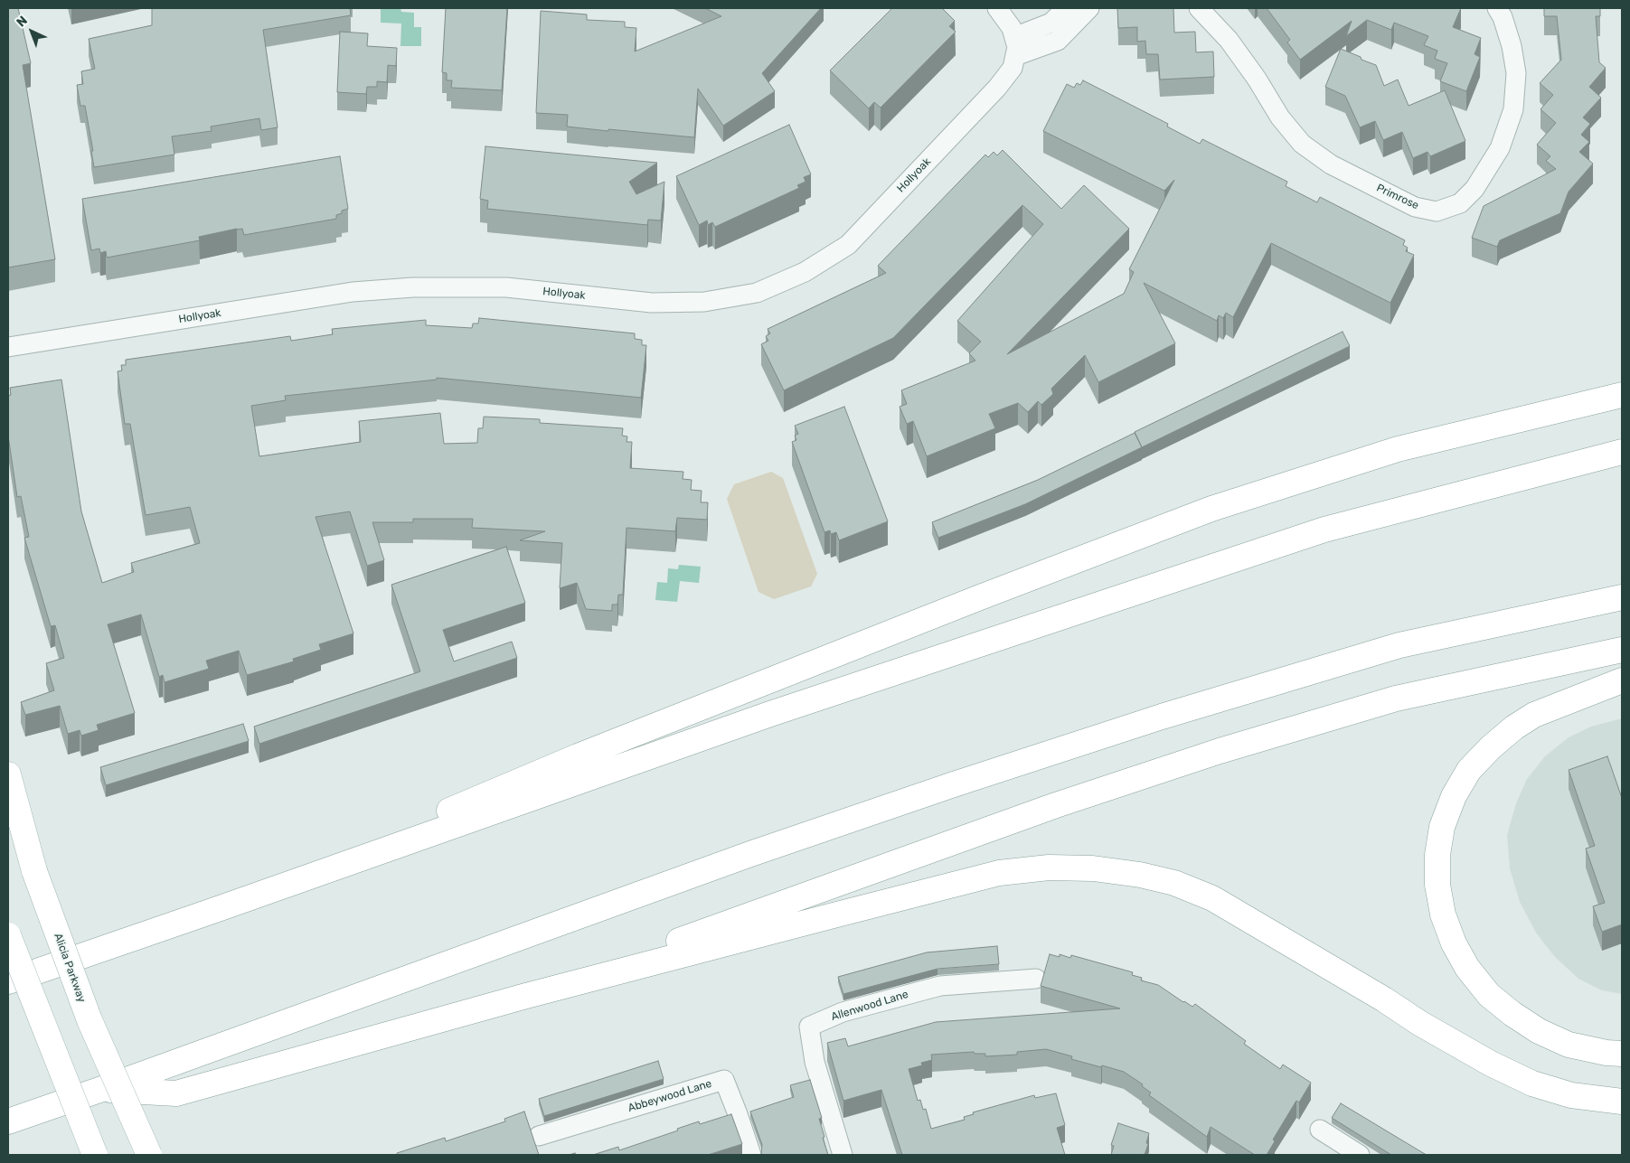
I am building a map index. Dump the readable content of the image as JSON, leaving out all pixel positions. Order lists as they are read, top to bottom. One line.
{"streets":{"main road":["Alicia Parkway"],"street":["Hollyoak","Primrose","Allenwood Lane","Abbeywood Lane"]},"north":"top left"}
